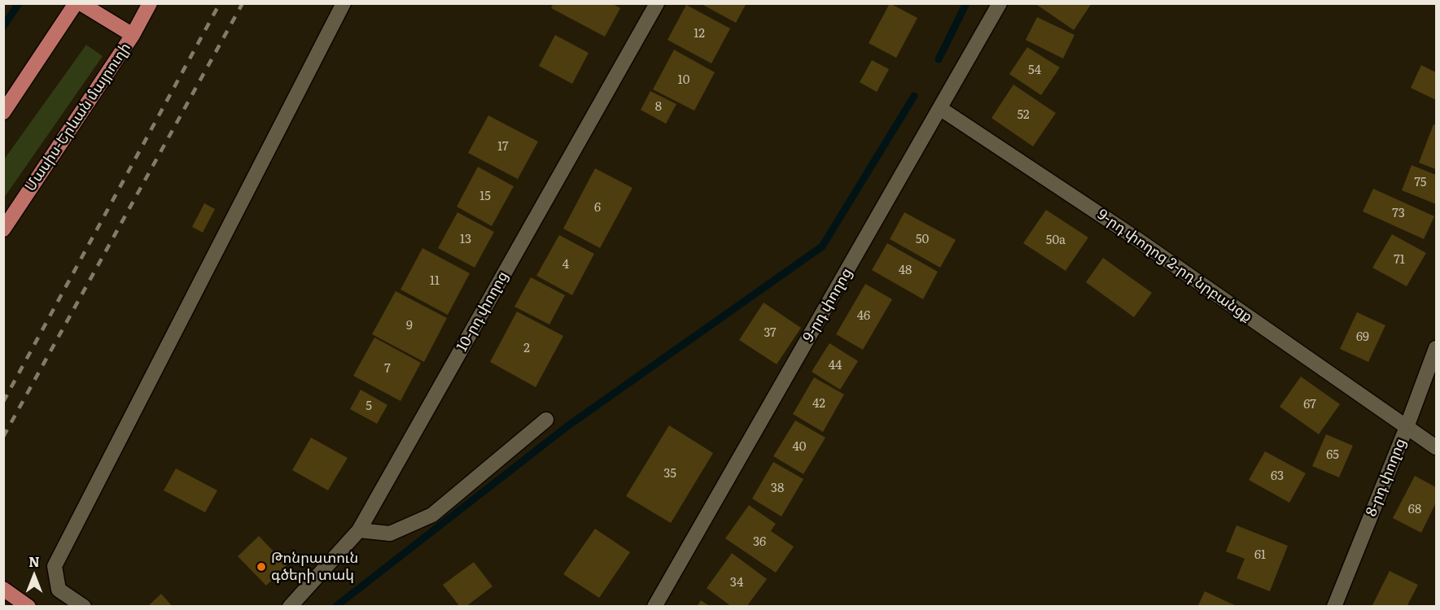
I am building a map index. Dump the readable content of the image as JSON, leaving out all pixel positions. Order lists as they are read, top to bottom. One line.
{"streets":{"main road":["Մասիս-Երևան մայրուղի"],"street":["9-րդ փողոց 2-րդ նրբանցք","9-րդ փողոց","10-րդ փողոց","8-րդ փողոց"]},"crossings":[["9-րդ փողոց 2-րդ նրբանցք","9-րդ փողոց"],["9-րդ փողոց 2-րդ նրբանցք","8-րդ փողոց"]],"places":["Թոնրատուն գծերի տակ"],"house_numbers":["12","54","10","8","52","17","75","15","6","73","13","50","50a","71","4","48","11","46","9","37","69","2","44","7","42","67","5","40","65","35","63","38","68","36","61","34"],"north":"top"}
